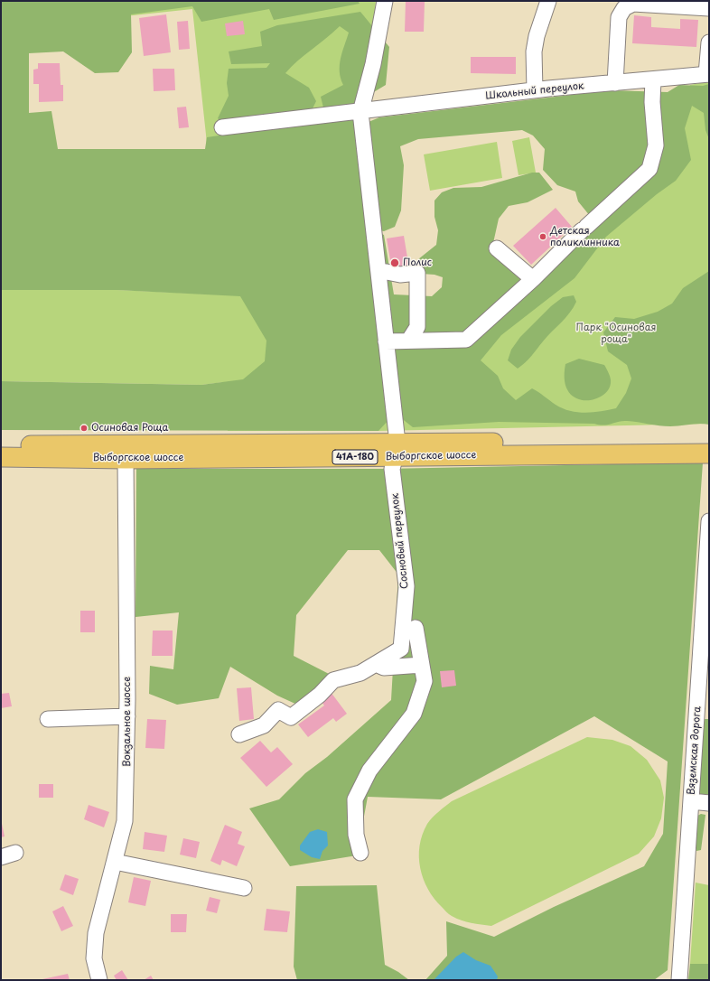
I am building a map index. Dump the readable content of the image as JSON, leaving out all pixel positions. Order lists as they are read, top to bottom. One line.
{"streets":{"main road":["Выборгское шоссе","41А-180"],"street":["Школьный переулок","Сосновый переулок","Вокзальное шоссе","Вяземская дорога"]},"crossings":[["Выборгское шоссе","Сосновый переулок"],["Выборгское шоссе","Вокзальное шоссе"]],"parks":["Парк \"Осиновая роща\""],"places":["Детская поликлинника","Полис","Осиновая Роща"]}
